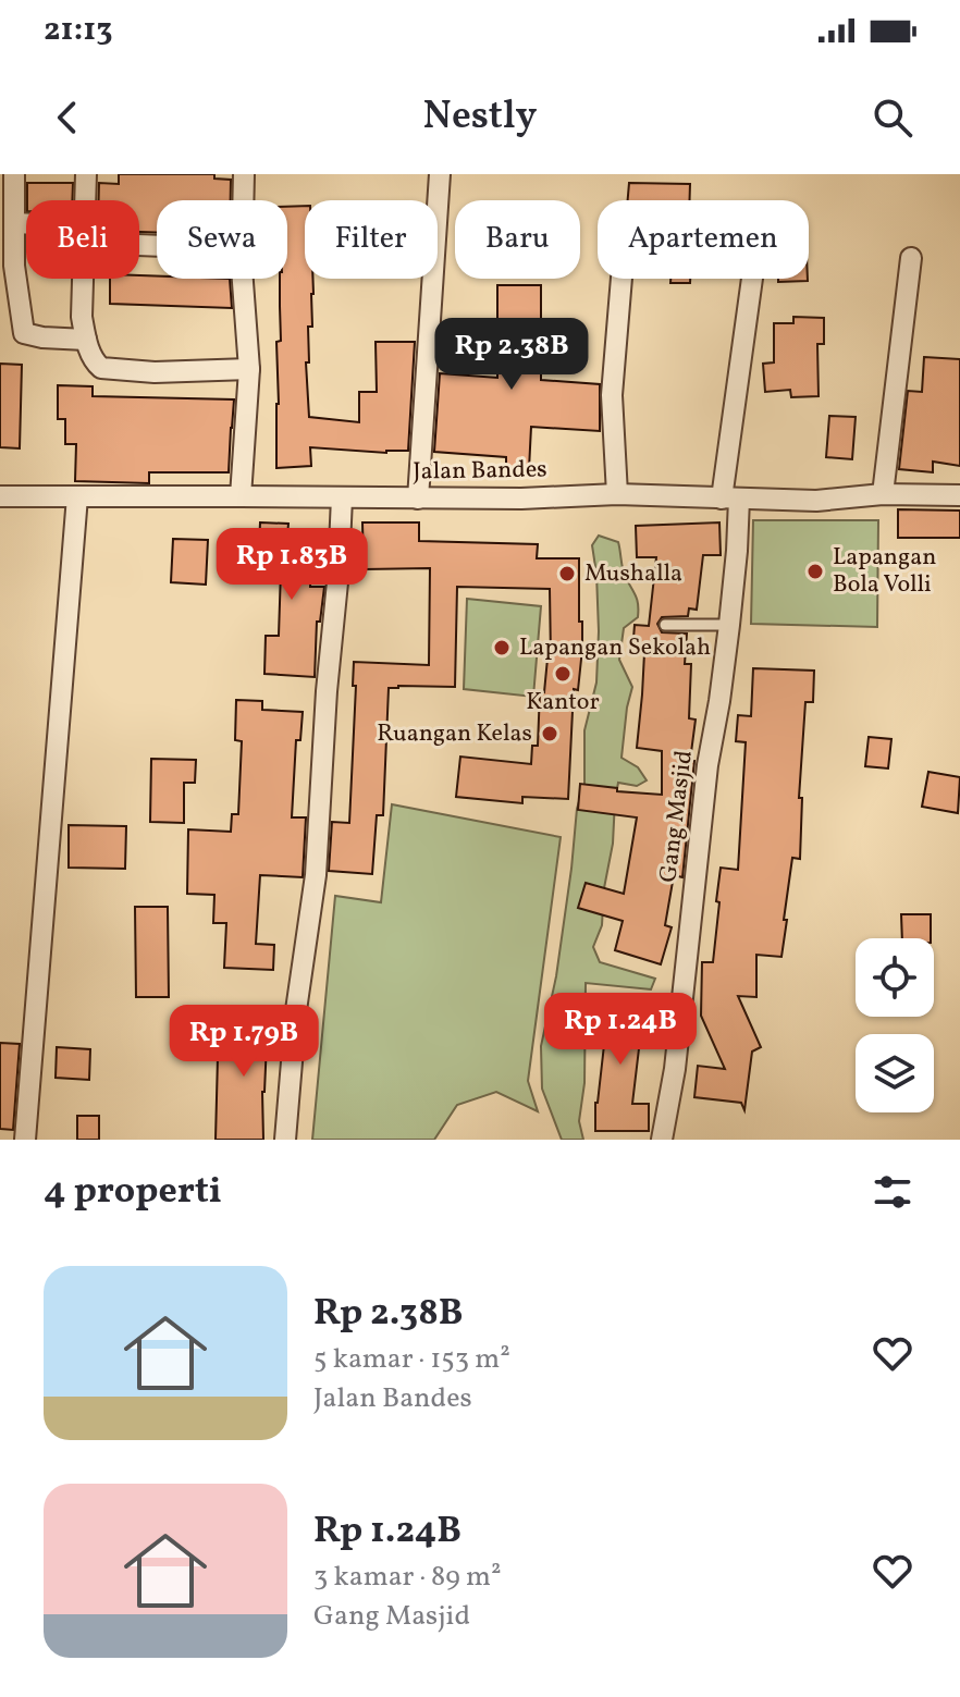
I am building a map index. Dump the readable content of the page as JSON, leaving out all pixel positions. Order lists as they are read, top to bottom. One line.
{"streets":{"street":["Jalan Bandes","Gang Masjid"]},"crossings":[["Jalan Bandes","Gang Masjid"]],"places":["Lapangan Bola Volli","Mushalla","Lapangan Sekolah","Kantor","Ruangan Kelas"],"page":{"status":"21:13","header":"Nestly","chip":["Beli","Sewa","Filter","Baru","Apartemen"],"price":["Rp 2.38B","Rp 1.83B","Rp 1.24B","Rp 1.79B"],"heading":"4 properti","list":[{"name":"Rp 2.38B","note":"5 kamar · 153 m² · Jalan Bandes"},{"name":"Rp 1.24B","note":"3 kamar · 89 m² · Gang Masjid"}]}}
